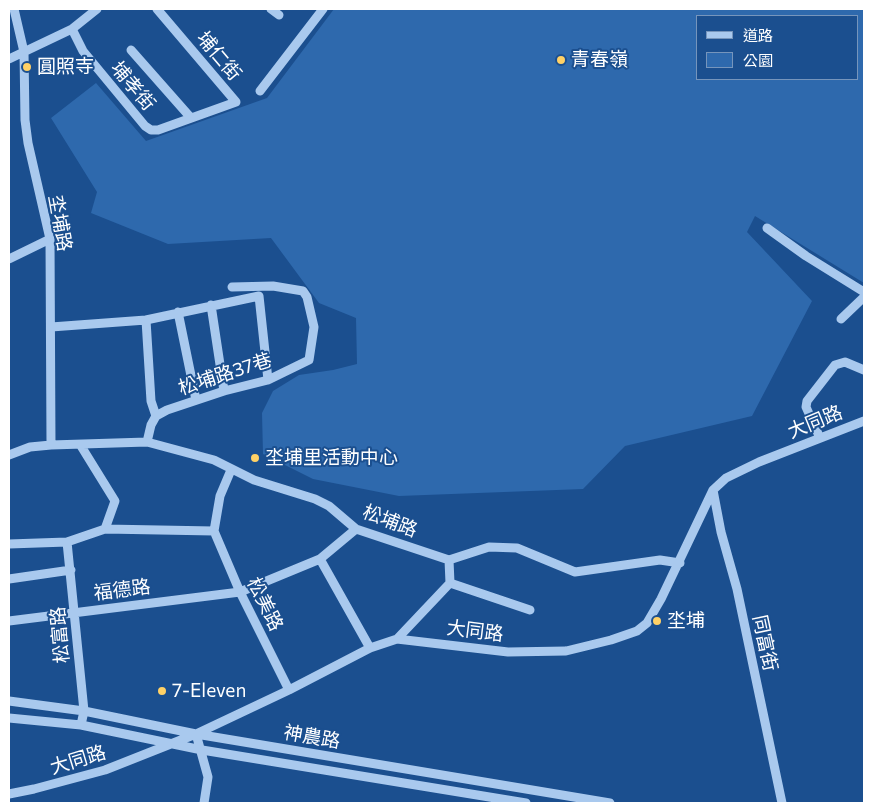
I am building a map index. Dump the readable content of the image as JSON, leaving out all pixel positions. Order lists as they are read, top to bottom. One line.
{"streets":{"street":["埔仁街","埔孝街","坔埔路","松埔路37巷","大同路","松埔路","福德路","松美路","松富路","同富街","神農路"]},"crossings":[["埔仁街","埔孝街"],["坔埔路","松埔路"],["大同路","松美路"],["大同路","同富街"],["大同路","神農路"],["松埔路","福德路"],["福德路","松美路"],["福德路","松富路"],["松富路","神農路"]],"places":["青春嶺","圓照寺","坔埔里活動中心","坔埔","7-Eleven"],"legend":["道路","公園"]}
